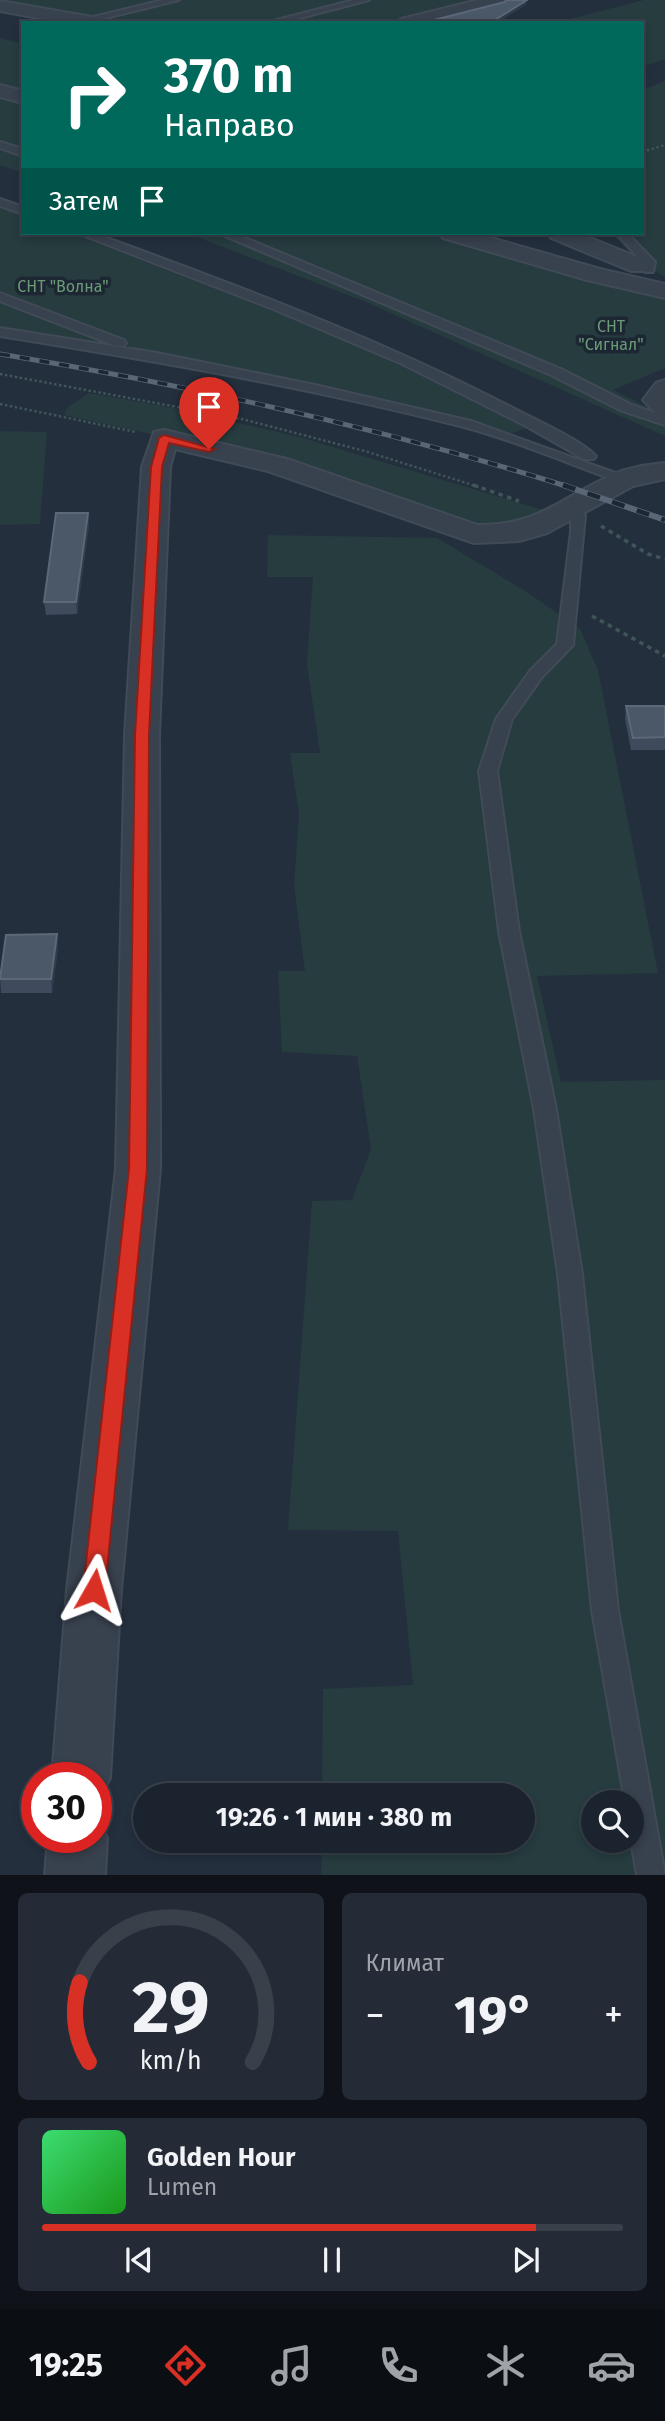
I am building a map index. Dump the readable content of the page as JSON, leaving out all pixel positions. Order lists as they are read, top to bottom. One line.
{"parks":["СНТ \"Волна\"","СНТ \"Сигнал\""],"page":{"turn":["370 m","Направо"],"then":"Затем","limit":"30","trip":"19:26 · 1 мин · 380 m","tile":"Климат","heat":["−","19°","+"],"song":["Golden Hour","Lumen"],"tabs":"19:25","gauge":["29","km/h"]}}
